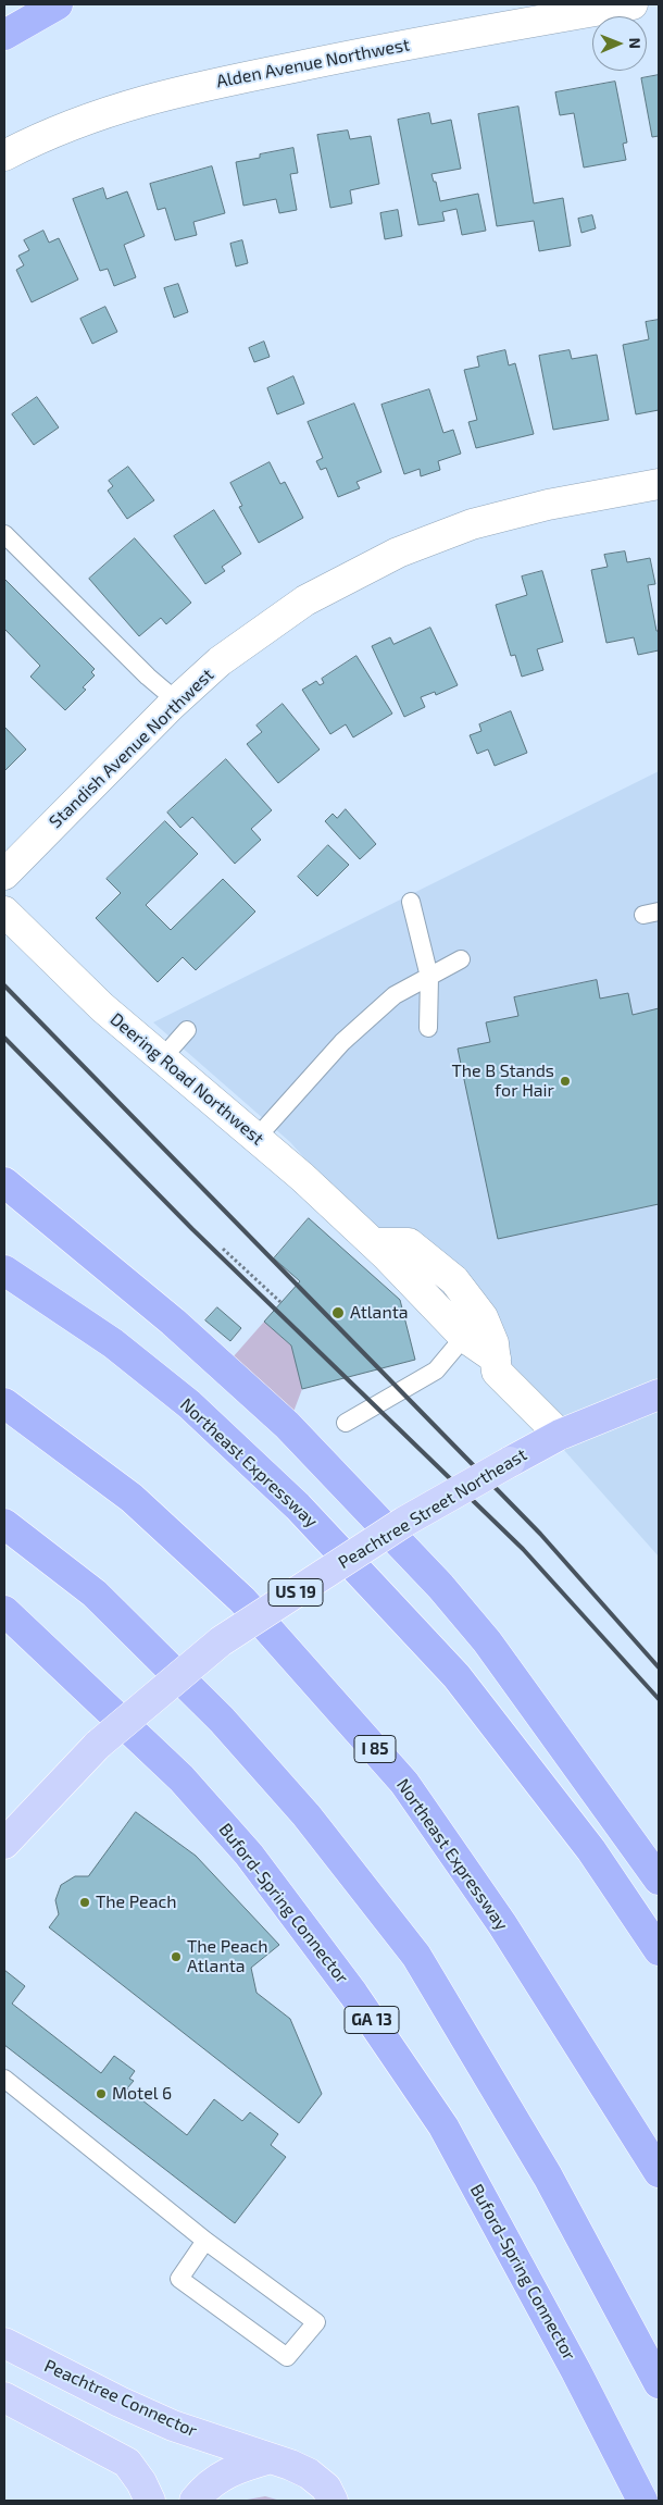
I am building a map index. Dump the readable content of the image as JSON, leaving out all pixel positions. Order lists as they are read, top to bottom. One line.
{"streets":{"highway":["Northeast Expressway","Peachtree Street Northeast","US 19","I 85","Buford-Spring Connector","GA 13"],"main road":["Peachtree Connector"],"street":["Alden Avenue Northwest","Standish Avenue Northwest","Deering Road Northwest"]},"crossings":[["Deering Road Northwest","Peachtree Street Northeast"]],"places":["The B Stands for Hair","Atlanta","The Peach","The Peach Atlanta","Motel 6"],"north":"right"}
